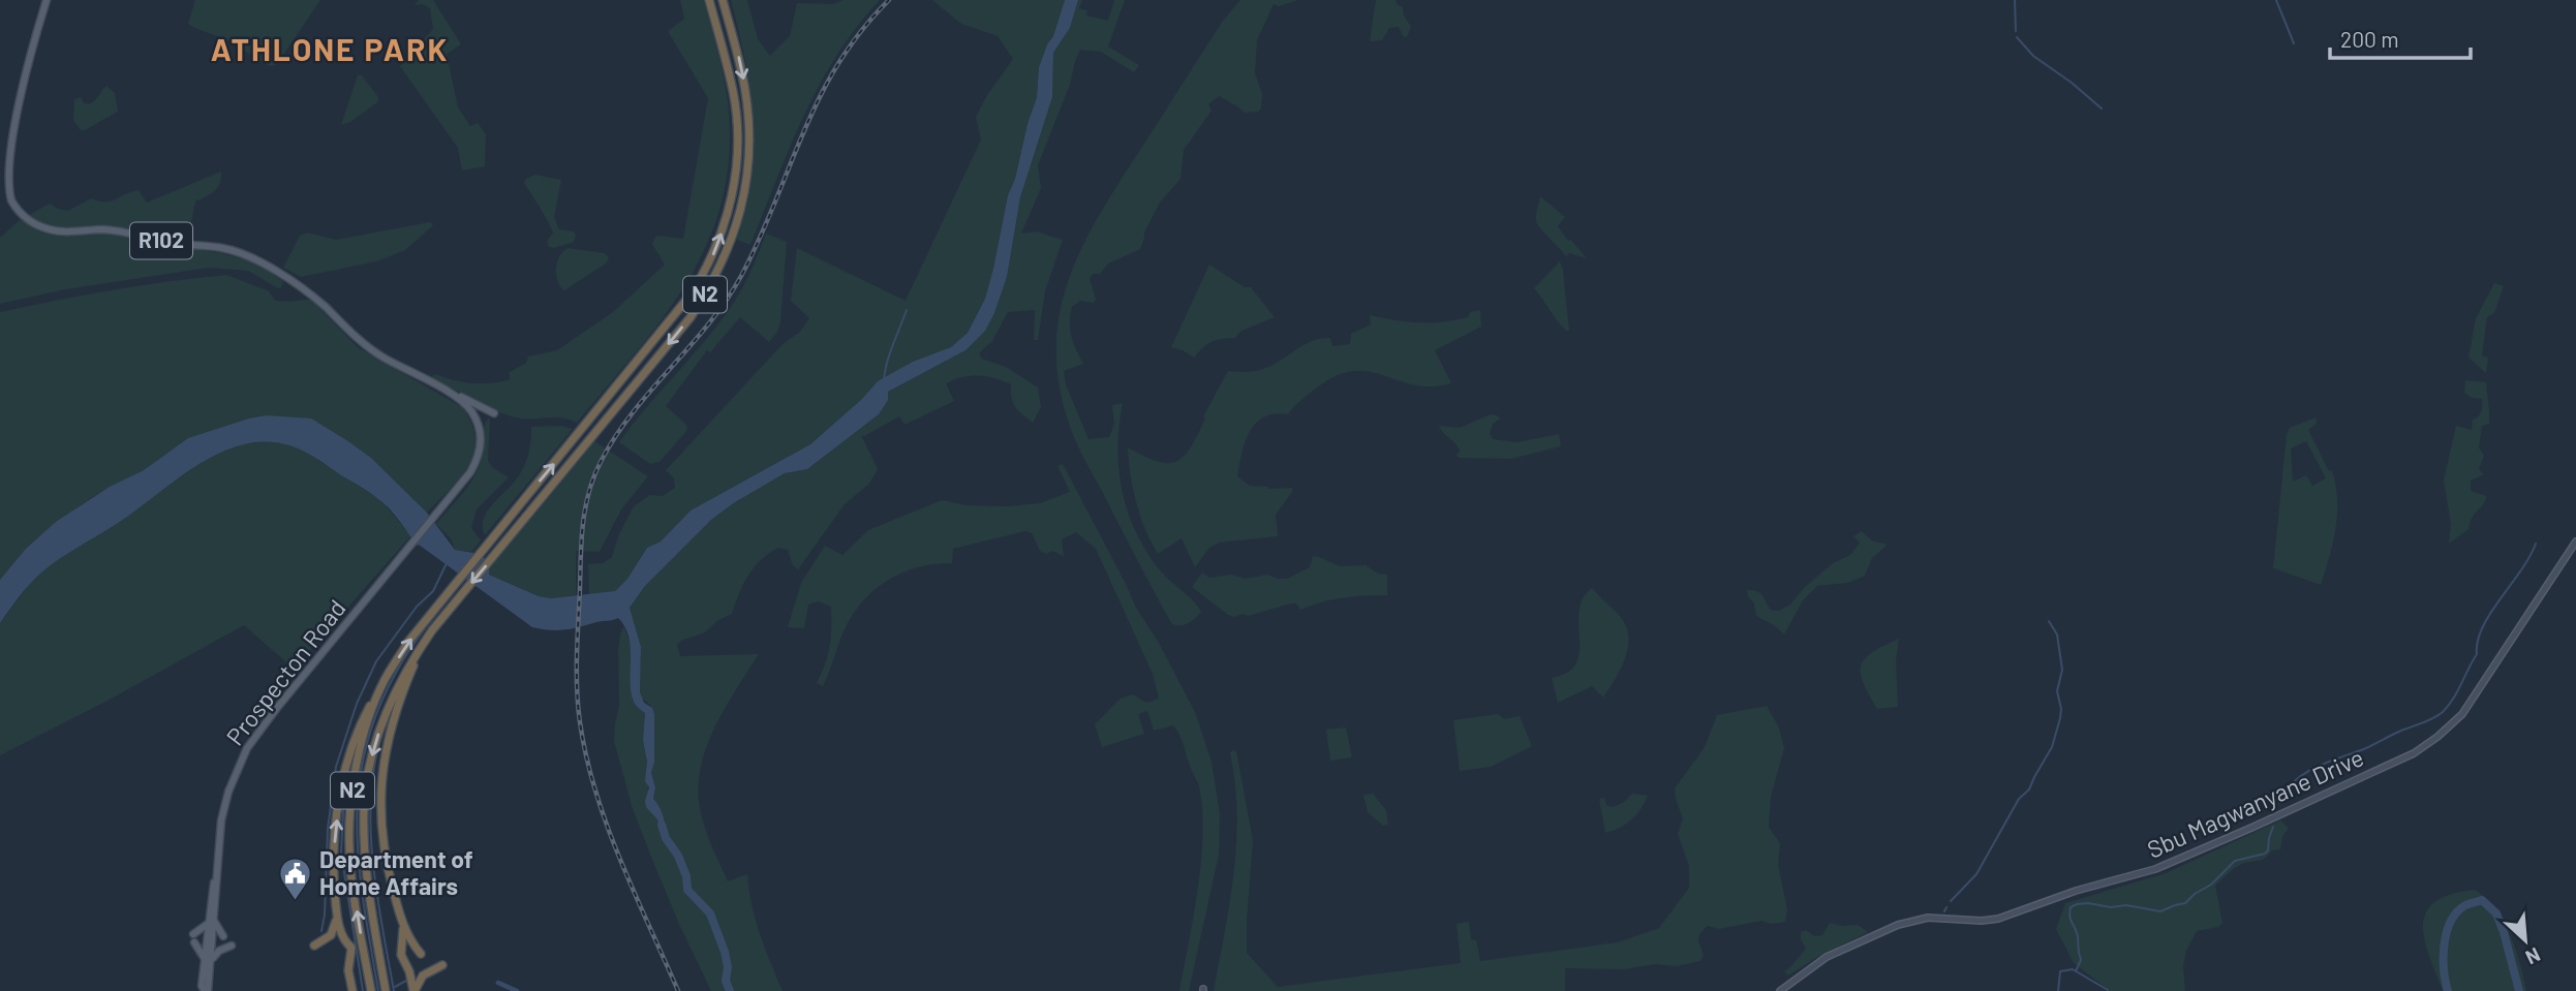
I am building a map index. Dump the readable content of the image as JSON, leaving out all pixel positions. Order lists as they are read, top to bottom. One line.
{"streets":{"highway":["N2"],"main road":["R102","Prospecton Road","Sbu Magwanyane Drive"]},"crossings":[["R102","Prospecton Road"]],"districts":["ATHLONE PARK"],"places":{"public building":["Department of Home Affairs"]},"scale_bar":"200 m","north":"bottom right"}
